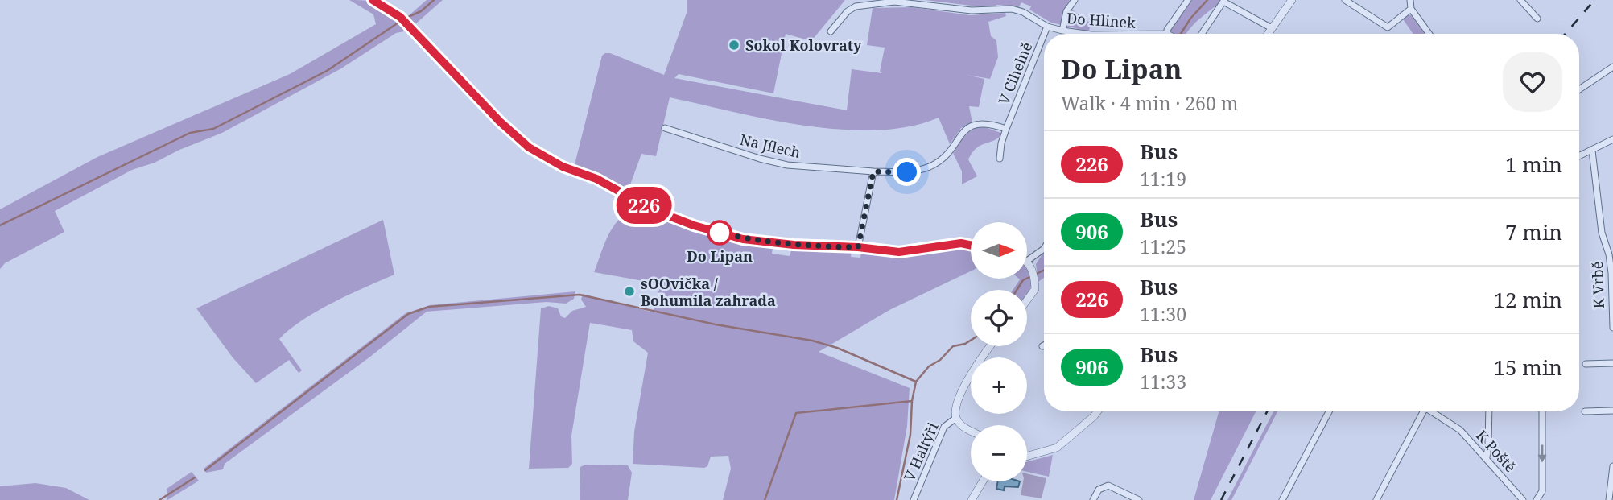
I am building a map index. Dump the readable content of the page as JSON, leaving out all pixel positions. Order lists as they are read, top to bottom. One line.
{"streets":{"street":["Do Hlinek","V Cihelně","Na Jílech","K Vrbě","K Poště","V Haltýři"]},"crossings":[["Do Hlinek","V Cihelně"]],"places":["Sokol Kolovraty","Do Lipan","sOOvička / Bohumila zahrada"],"lines":["bus line 226"],"north":"right","page":{"on_map":"226","heading":["Do Lipan","Walk · 4 min · 260 m"],"list":[{"mark":"226","name":"Bus","note":"11:19","value":"1 min"},{"mark":"906","name":"Bus","note":"11:25","value":"7 min"},{"mark":"226","name":"Bus","note":"11:30","value":"12 min"},{"mark":"906","name":"Bus","note":"11:33","value":"15 min"}],"map_buttons":["+","−"]}}
